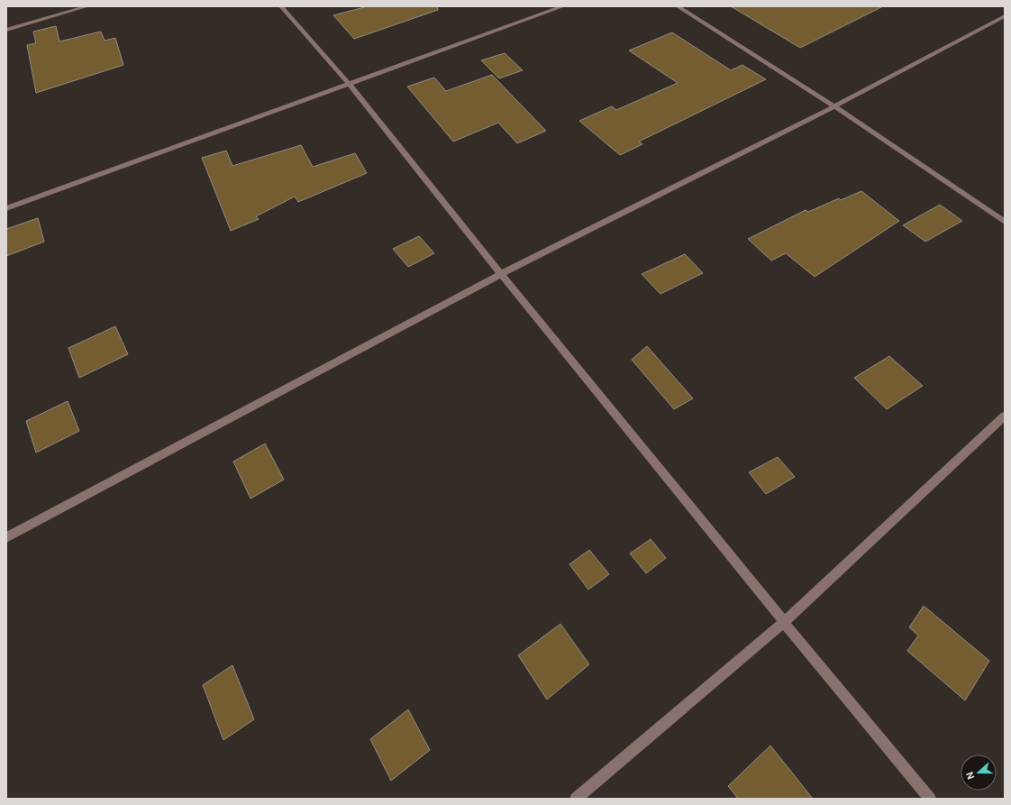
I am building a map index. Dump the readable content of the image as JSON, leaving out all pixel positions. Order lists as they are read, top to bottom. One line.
{"north":"left"}
